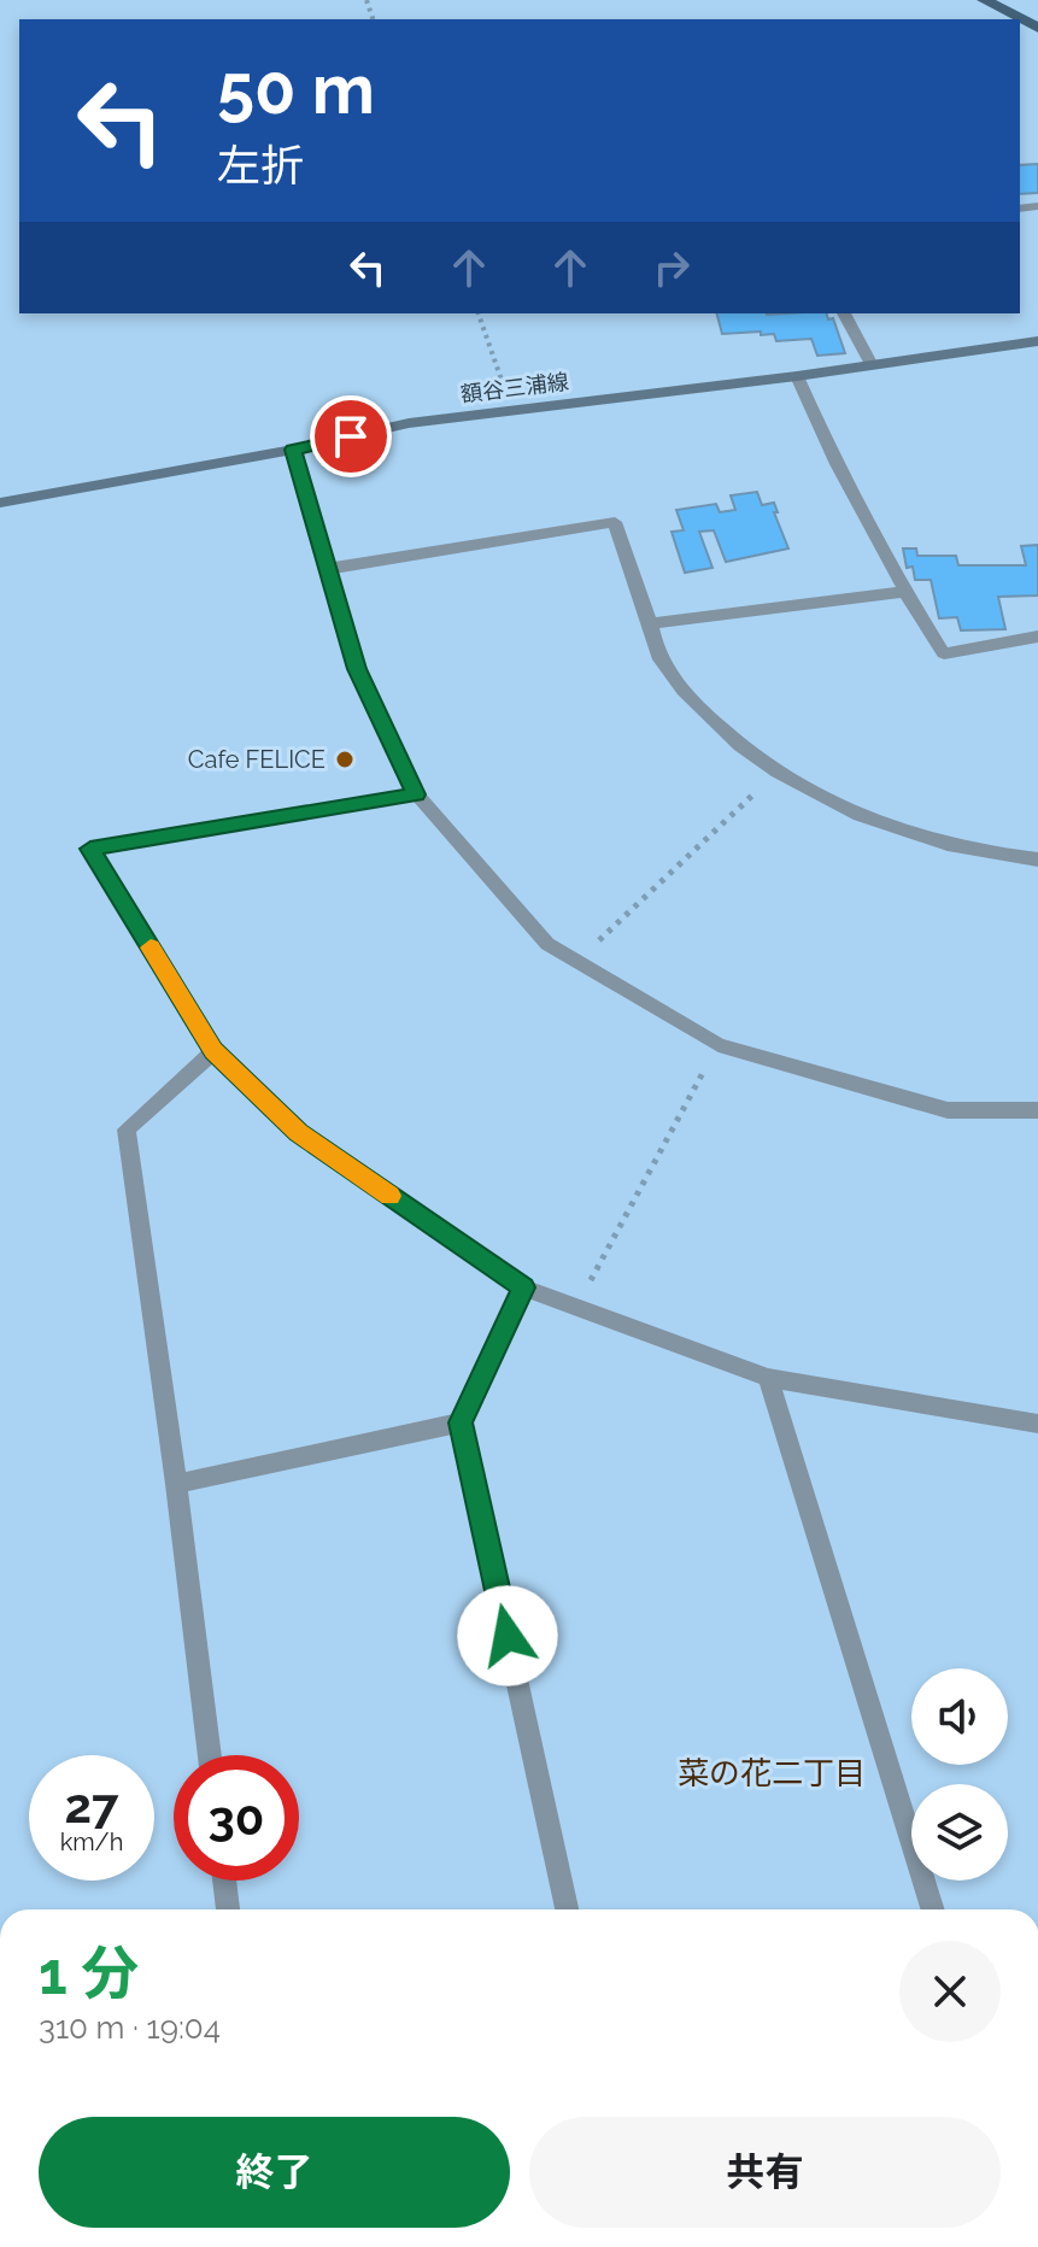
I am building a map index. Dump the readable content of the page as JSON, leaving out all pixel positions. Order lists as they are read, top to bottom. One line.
{"streets":{"main road":["額谷三浦線"]},"districts":["菜の花二丁目"],"places":["Cafe FELICE"],"page":{"turn":["50 m","左折"],"speed":"27 km/h","limit":"30","heading":["1 分","310 m · 19:04"],"buttons":["終了","共有"]}}
